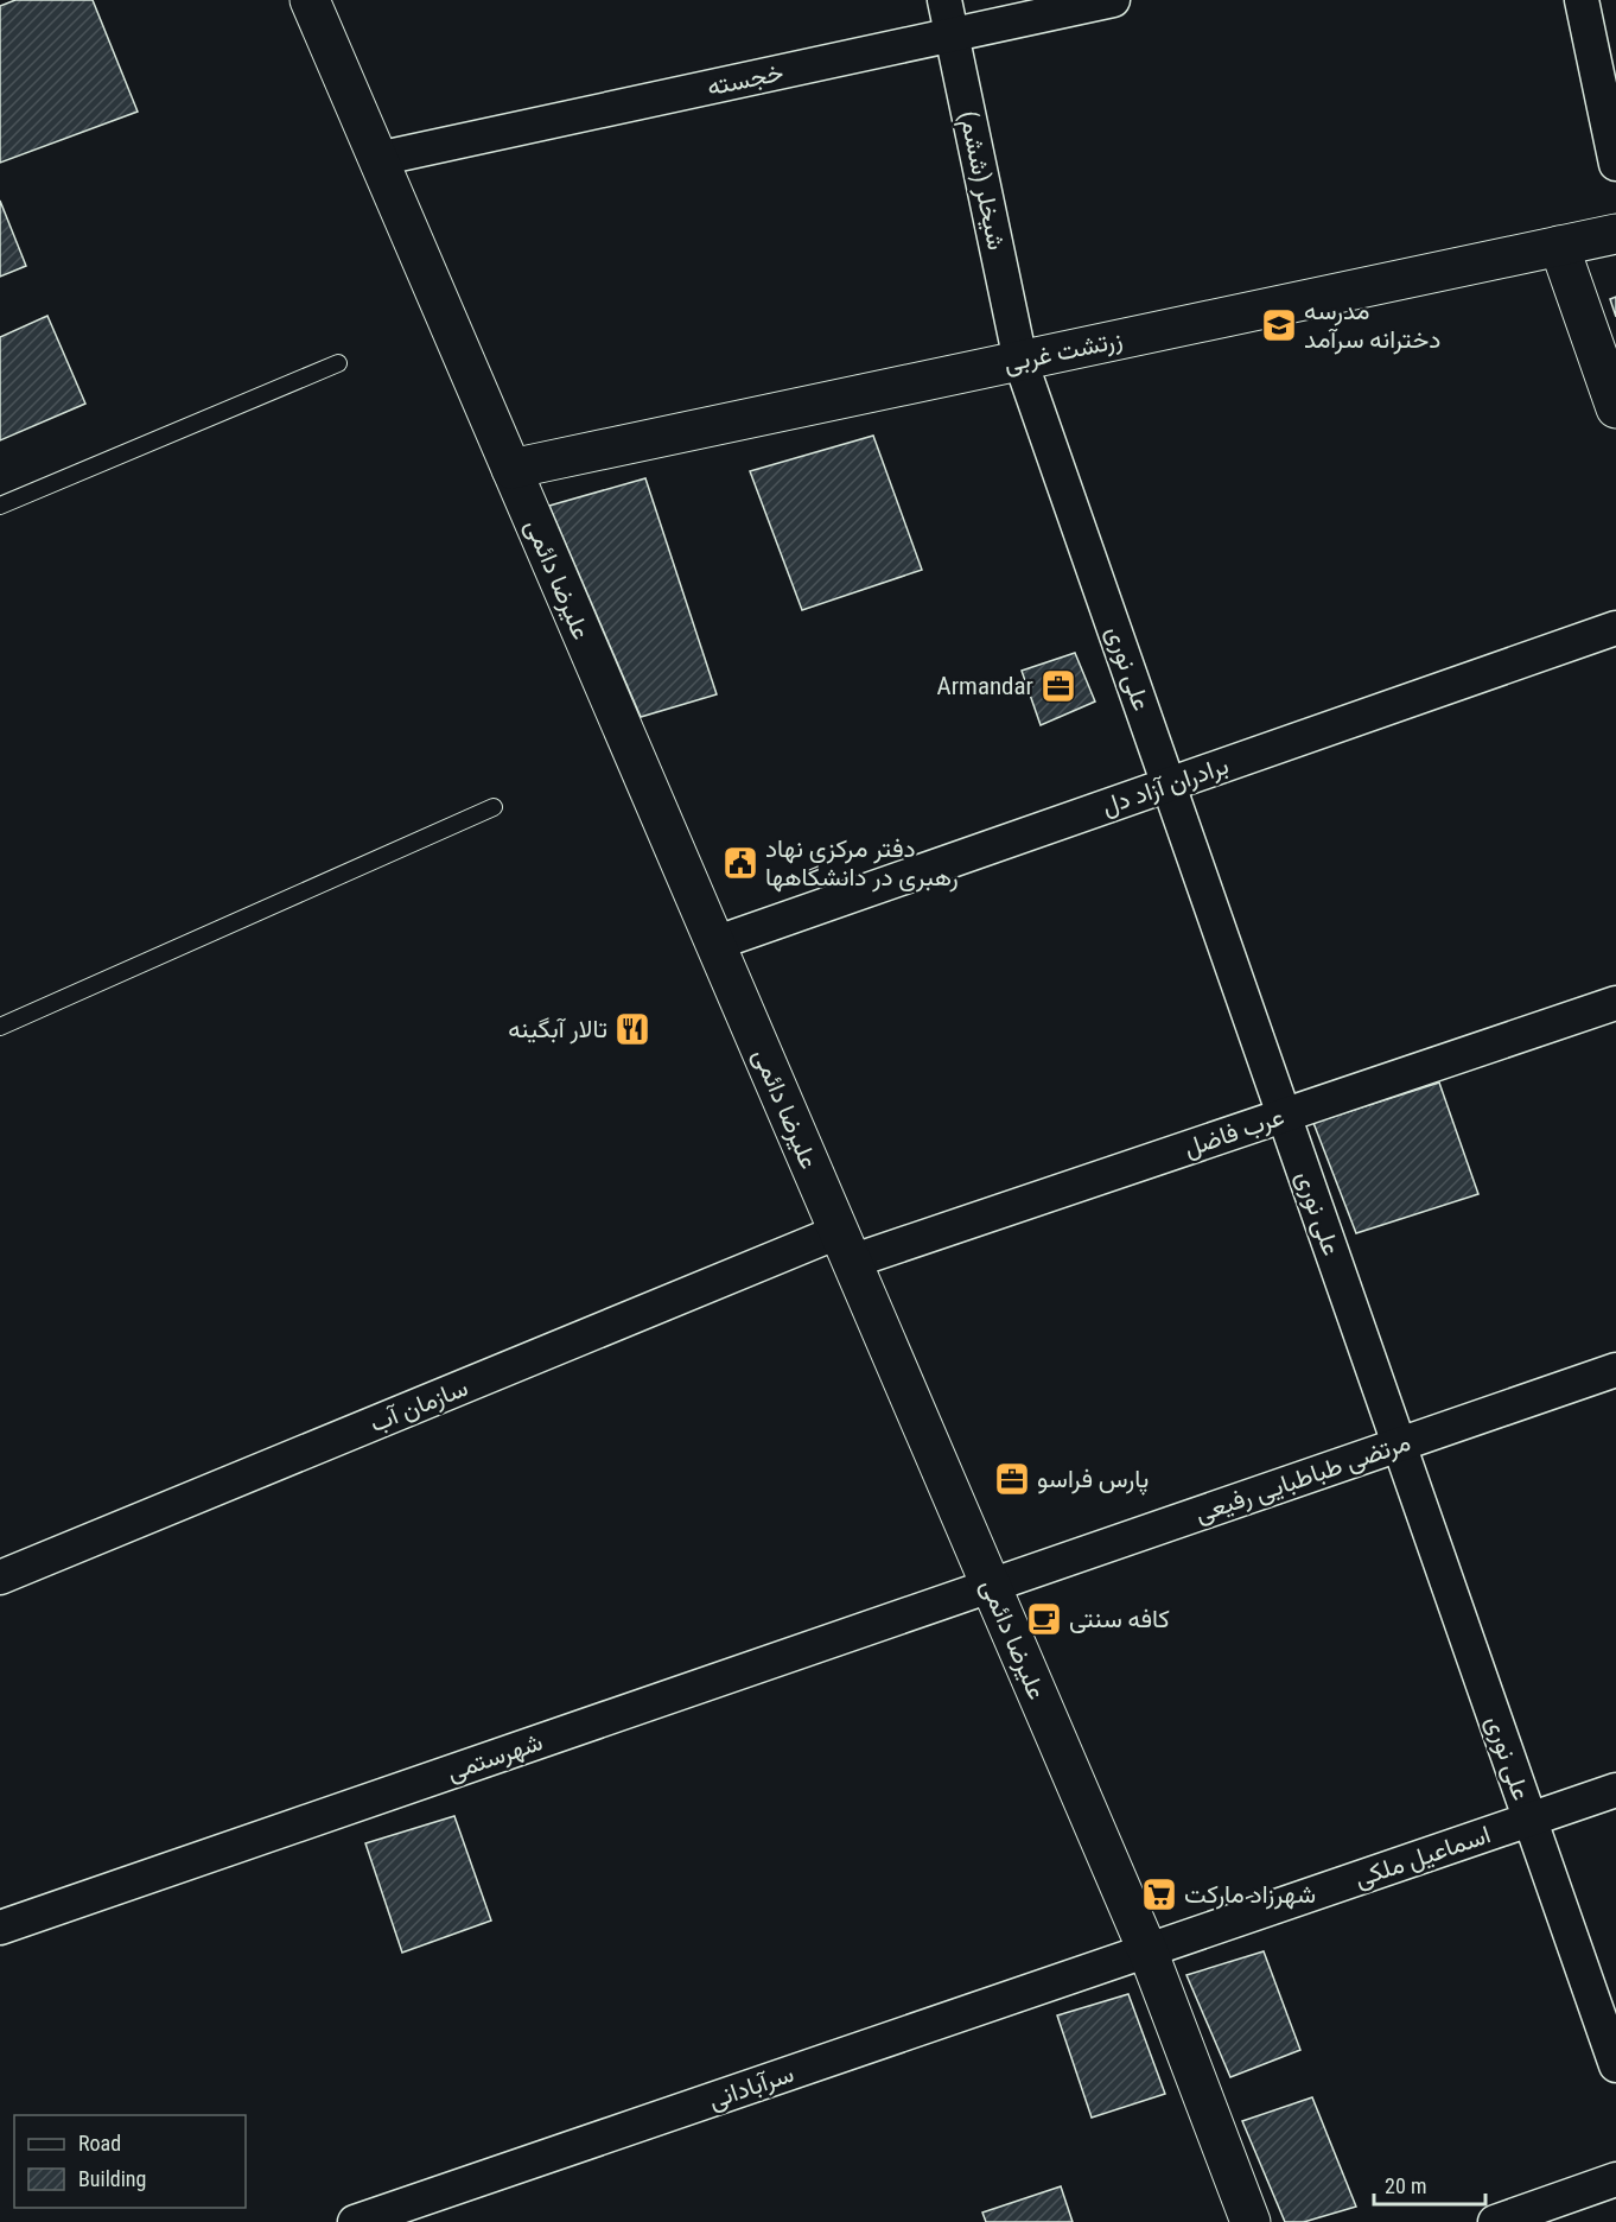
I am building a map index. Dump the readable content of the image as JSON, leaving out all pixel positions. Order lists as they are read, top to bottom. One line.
{"streets":{"street":["خجسته","شیخلر (ششم)","زرتشت غربی","علیرضا دائمی","علی نوری","برادران آزاد دل","عرب فاضل","سازمان آب","مرتضی طباطبایی رفیعی","شهرستمی","اسماعیل ملکی","سرآبادانی"]},"crossings":[["خجسته","شیخلر (ششم)"],["خجسته","علیرضا دائمی"],["شیخلر (ششم)","زرتشت غربی"],["شیخلر (ششم)","علی نوری"],["زرتشت غربی","علیرضا دائمی"],["زرتشت غربی","علی نوری"],["علیرضا دائمی","برادران آزاد دل"],["علیرضا دائمی","عرب فاضل"],["علیرضا دائمی","سازمان آب"],["علیرضا دائمی","مرتضی طباطبایی رفیعی"],["علیرضا دائمی","شهرستمی"],["علیرضا دائمی","اسماعیل ملکی"],["علیرضا دائمی","سرآبادانی"],["علی نوری","برادران آزاد دل"],["علی نوری","عرب فاضل"],["علی نوری","مرتضی طباطبایی رفیعی"],["علی نوری","اسماعیل ملکی"],["عرب فاضل","سازمان آب"],["مرتضی طباطبایی رفیعی","شهرستمی"],["اسماعیل ملکی","سرآبادانی"]],"places":{"school or university":["مدرسه دخترانه سرآمد"],"office":["Armandar","پارس فراسو"],"public building":["دفتر مرکزی نهاد رهبری در دانشگاهها"],"restaurant":["تالار آبگینه"],"cafe":["کافه سنتی"],"supermarket":["شهرزاد مارکت"]},"legend":["Road","Building"],"scale_bar":"20 m"}
